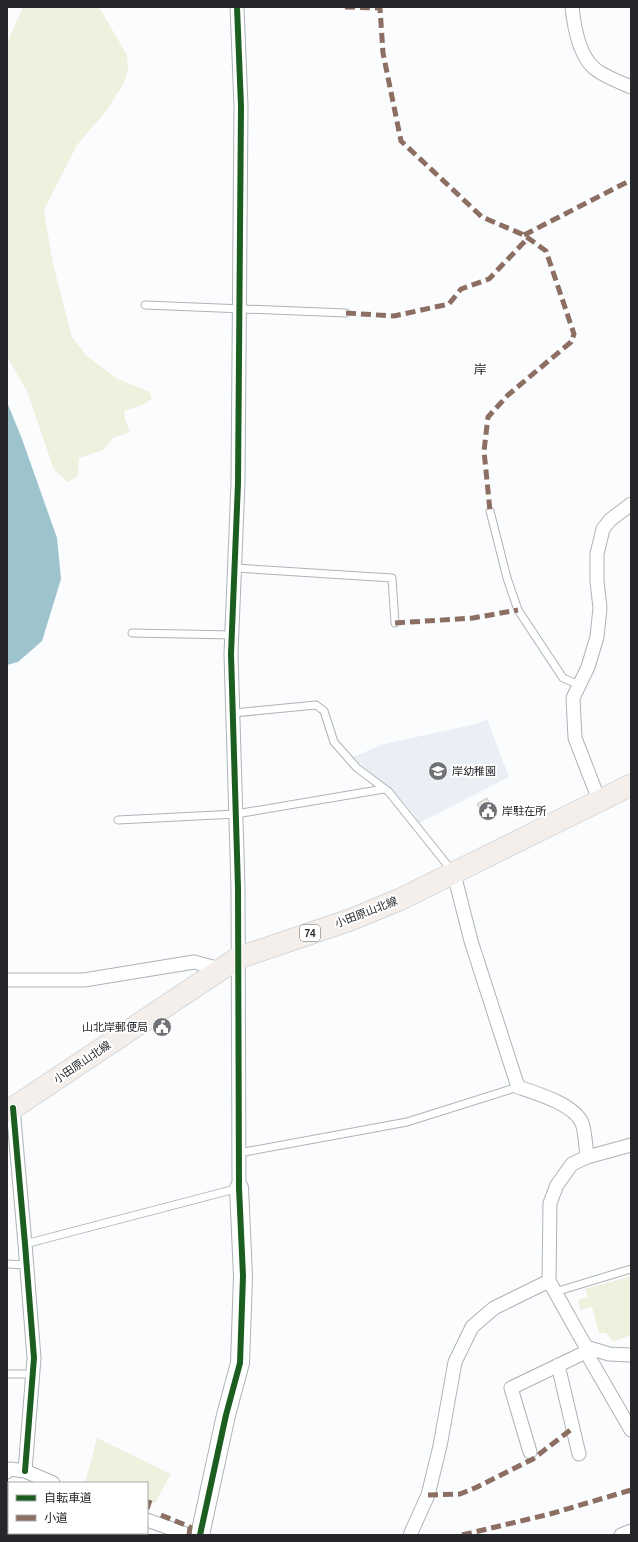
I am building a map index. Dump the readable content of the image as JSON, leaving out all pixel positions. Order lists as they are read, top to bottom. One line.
{"streets":{"main road":["小田原山北線","74"]},"districts":["岸"],"places":{"school or university":["岸幼稚園"],"public building":["岸駐在所","山北岸郵便局"]},"legend":["自転車道","小道"]}
